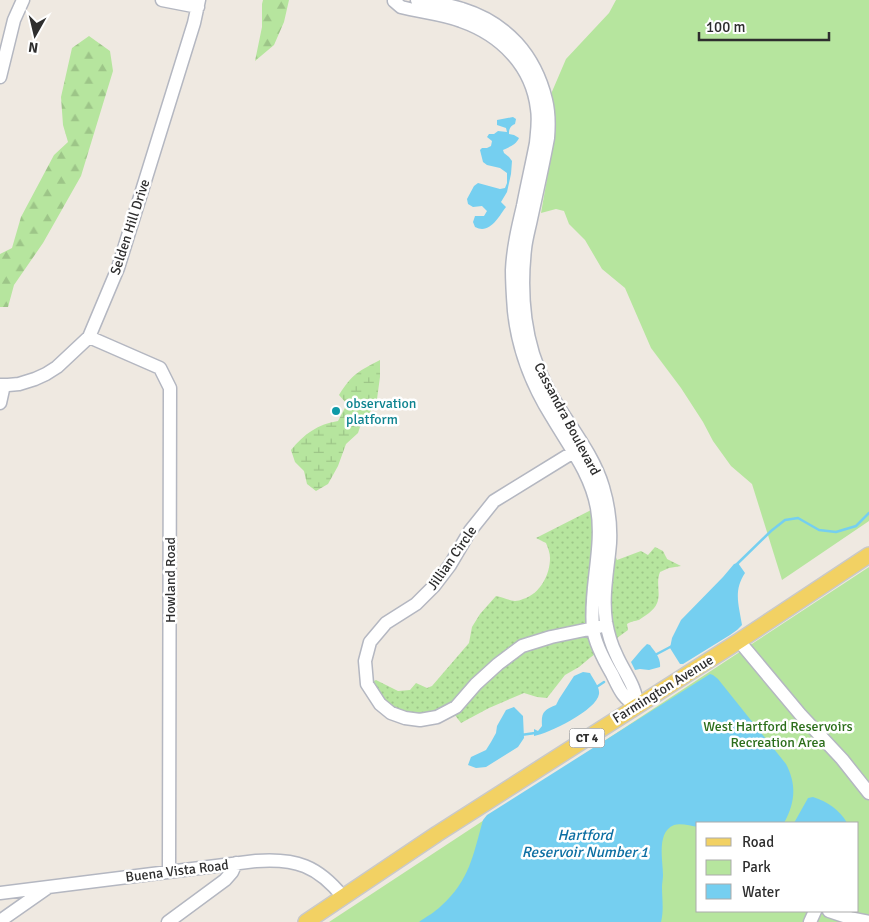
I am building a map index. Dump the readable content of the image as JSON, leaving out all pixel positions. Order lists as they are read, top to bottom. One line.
{"streets":{"main road":["Farmington Avenue","CT 4"],"street":["Selden Hill Drive","Cassandra Boulevard","Jillian Circle","Howland Road","Buena Vista Road"]},"crossings":[["Selden Hill Drive","Howland Road"],["Cassandra Boulevard","Jillian Circle"],["Cassandra Boulevard","Farmington Avenue"],["Howland Road","Buena Vista Road"],["Farmington Avenue","Buena Vista Road"]],"water":["Hartford Reservoir Number 1"],"parks":["West Hartford Reservoirs Recreation Area"],"places":["observation platform"],"legend":["Road","Park","Water"],"scale_bar":"100 m","north":"bottom"}
